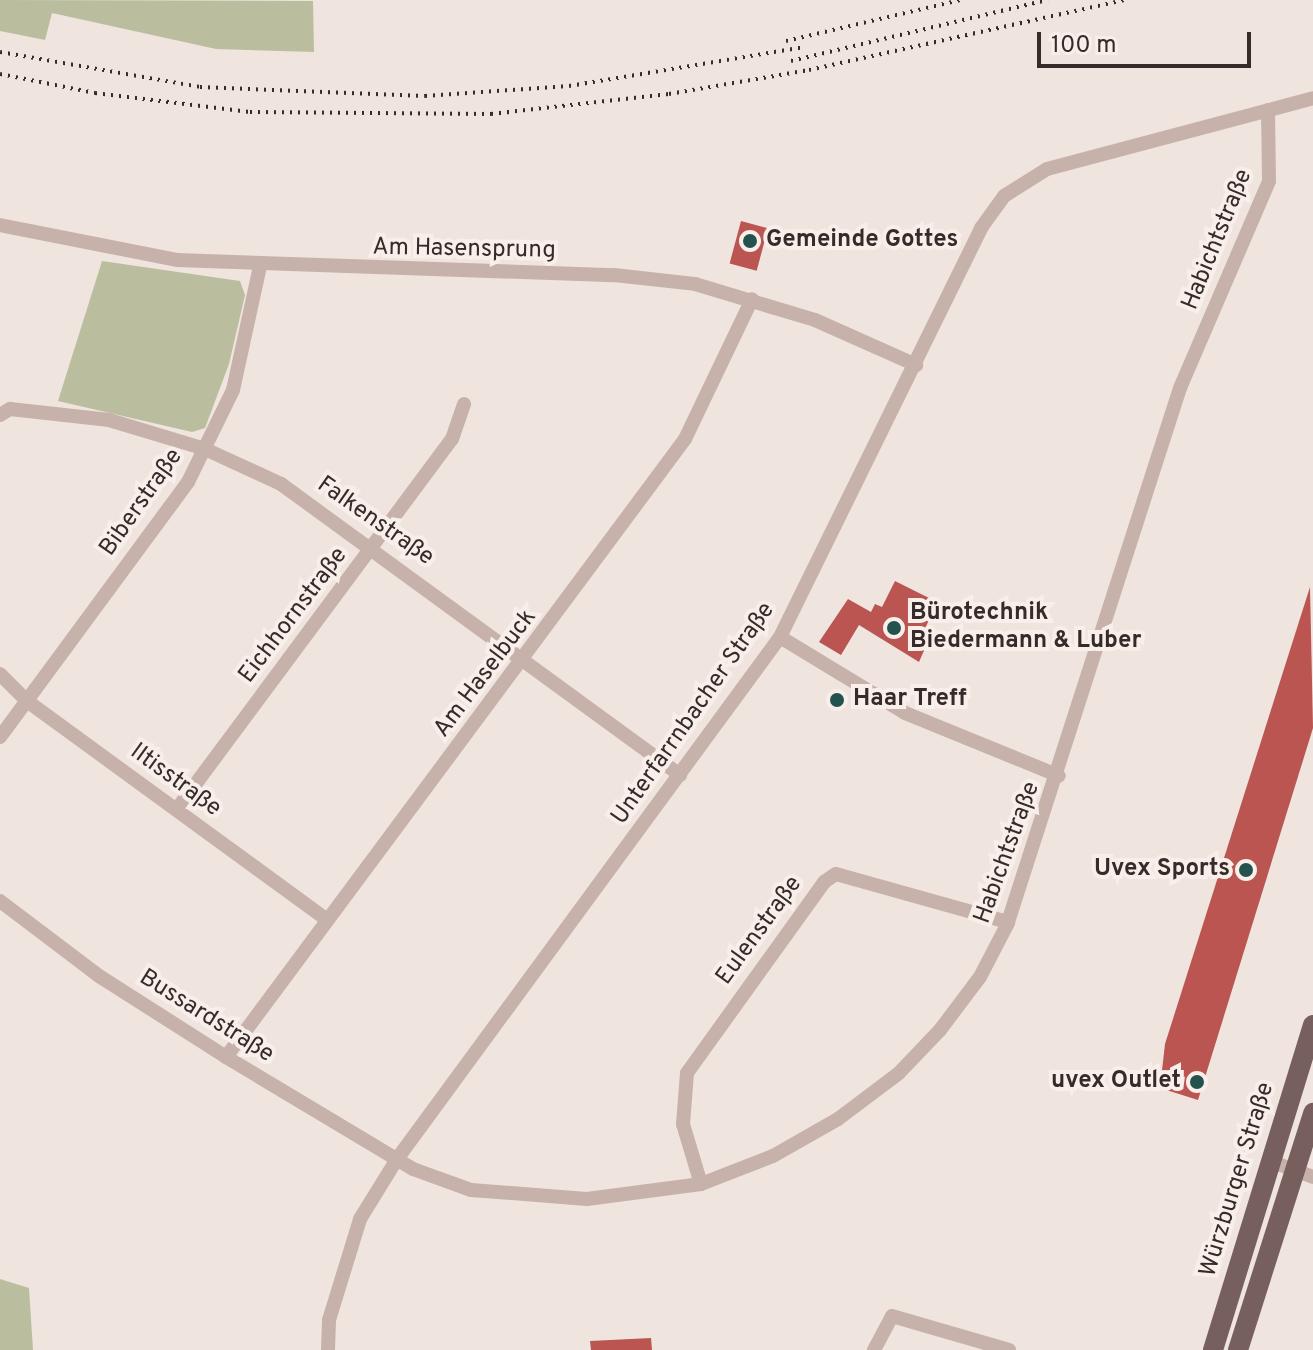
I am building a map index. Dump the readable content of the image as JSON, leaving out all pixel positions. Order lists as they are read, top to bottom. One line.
{"streets":{"main road":["Würzburger Straße"],"street":["Habichtstraße","Am Hasensprung","Biberstraße","Falkenstraße","Eichhornstraße","Am Haselbuck","Unterfarrnbacher Straße","Iltisstraße","Eulenstraße","Bussardstraße"]},"crossings":[["Habichtstraße","Unterfarrnbacher Straße"],["Habichtstraße","Eulenstraße"],["Habichtstraße","Bussardstraße"],["Am Hasensprung","Biberstraße"],["Am Hasensprung","Am Haselbuck"],["Am Hasensprung","Unterfarrnbacher Straße"],["Biberstraße","Falkenstraße"],["Biberstraße","Iltisstraße"],["Falkenstraße","Eichhornstraße"],["Falkenstraße","Am Haselbuck"],["Falkenstraße","Unterfarrnbacher Straße"],["Eichhornstraße","Iltisstraße"],["Am Haselbuck","Iltisstraße"],["Am Haselbuck","Bussardstraße"],["Unterfarrnbacher Straße","Bussardstraße"]],"places":["Gemeinde Gottes","Bürotechnik Biedermann & Luber","Haar Treff","Uvex Sports","uvex Outlet"],"scale_bar":"100 m"}
